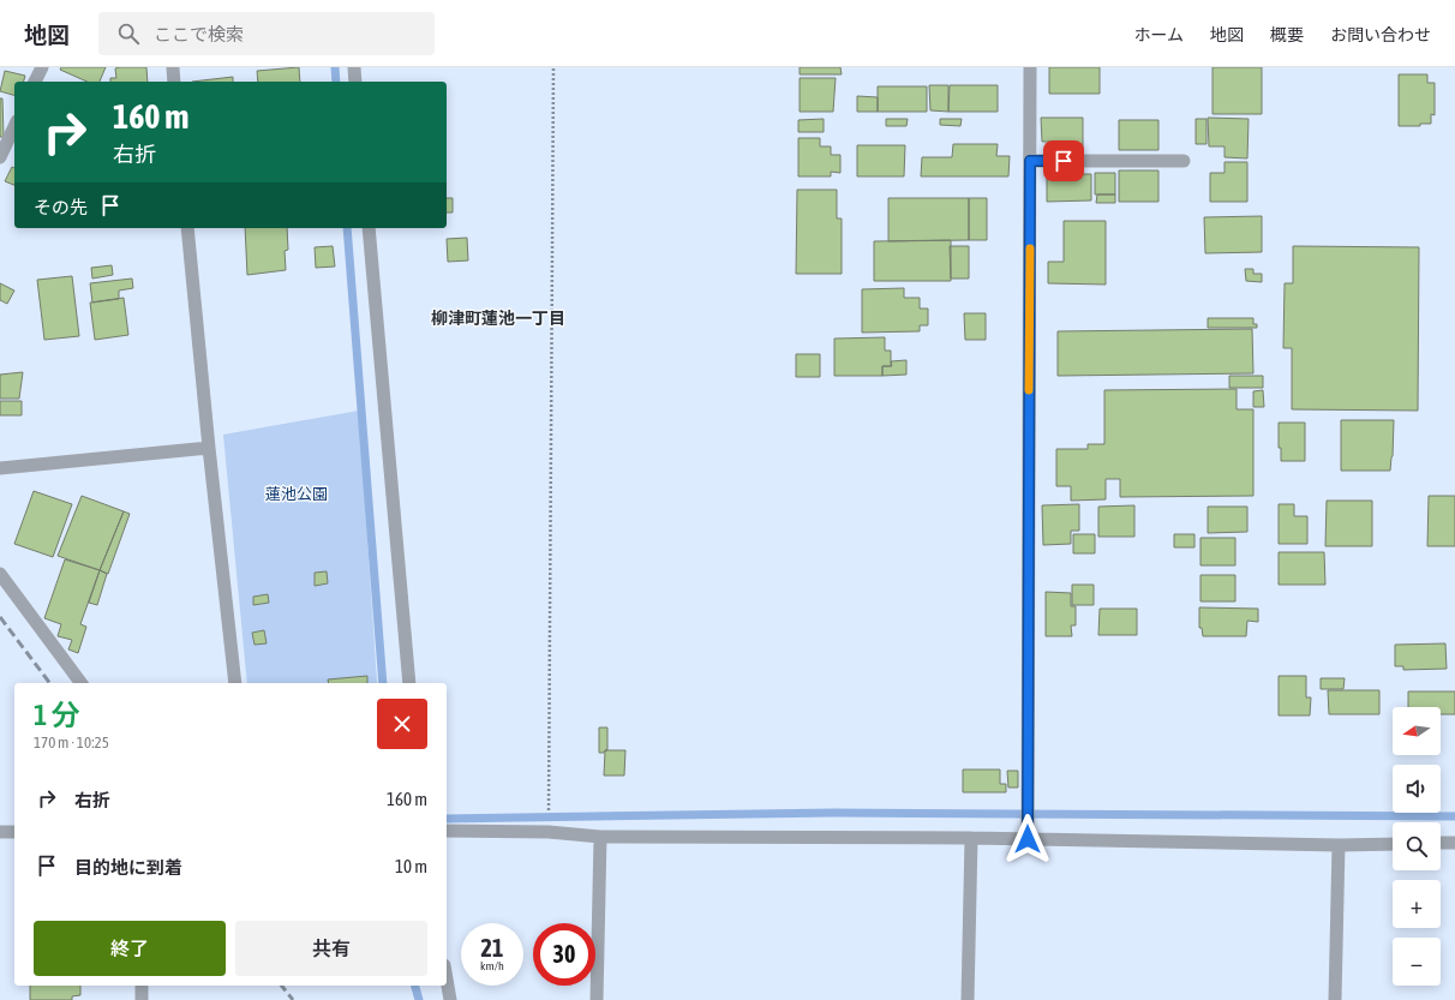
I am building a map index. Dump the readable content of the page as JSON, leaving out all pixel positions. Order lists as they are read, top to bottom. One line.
{"districts":["柳津町蓮池一丁目"],"parks":["蓮池公園"],"north":"left","page":{"header":"地図","search":"ここで検索","nav":["ホーム","地図","概要","お問い合わせ"],"turn":["160 m","右折"],"then":"その先","heading":["1 分","170 m · 10:25"],"map_buttons":["+","−"],"list":[{"name":"右折","value":"160 m"},{"name":"目的地に到着","value":"10 m"}],"buttons":["終了","共有"],"speed":"21 km/h","limit":"30"}}
